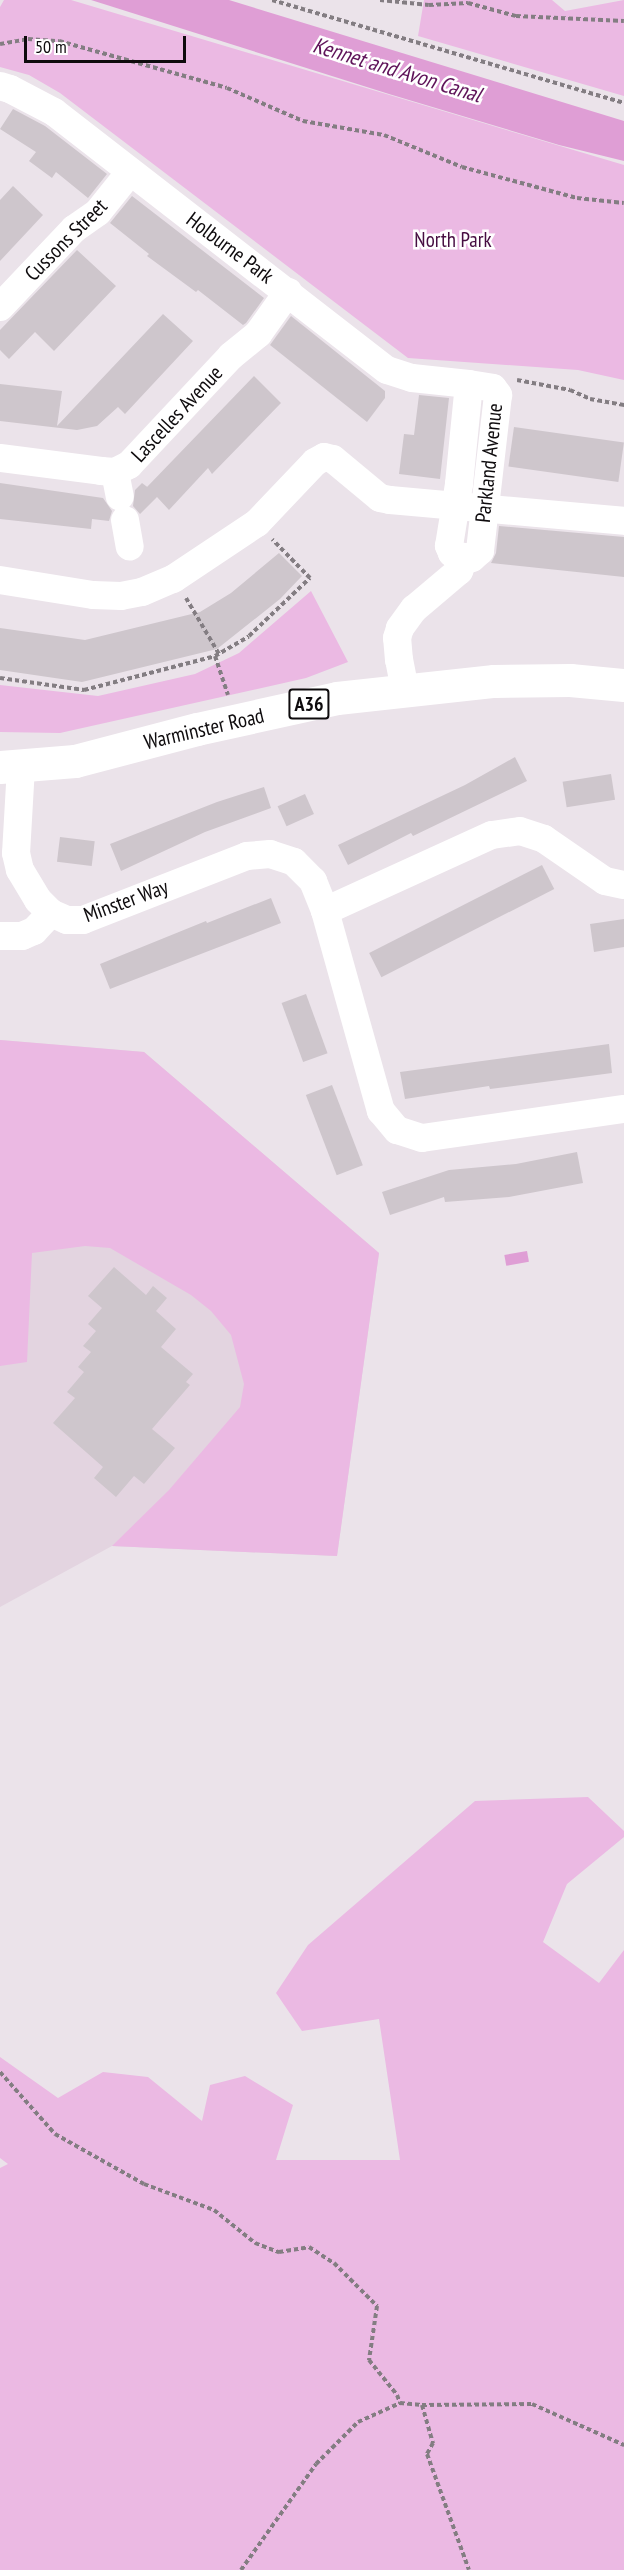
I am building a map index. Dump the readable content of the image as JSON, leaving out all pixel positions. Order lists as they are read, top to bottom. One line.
{"streets":{"highway":["A36","Warminster Road"],"street":["Cussons Street","Holburne Park","Lascelles Avenue","Parkland Avenue","Minster Way"]},"crossings":[["Cussons Street","Holburne Park"],["Holburne Park","Lascelles Avenue"],["Holburne Park","Parkland Avenue"],["Parkland Avenue","Warminster Road"],["Warminster Road","Minster Way"]],"water":["Kennet and Avon Canal"],"parks":["North Park"],"scale_bar":"50 m"}
